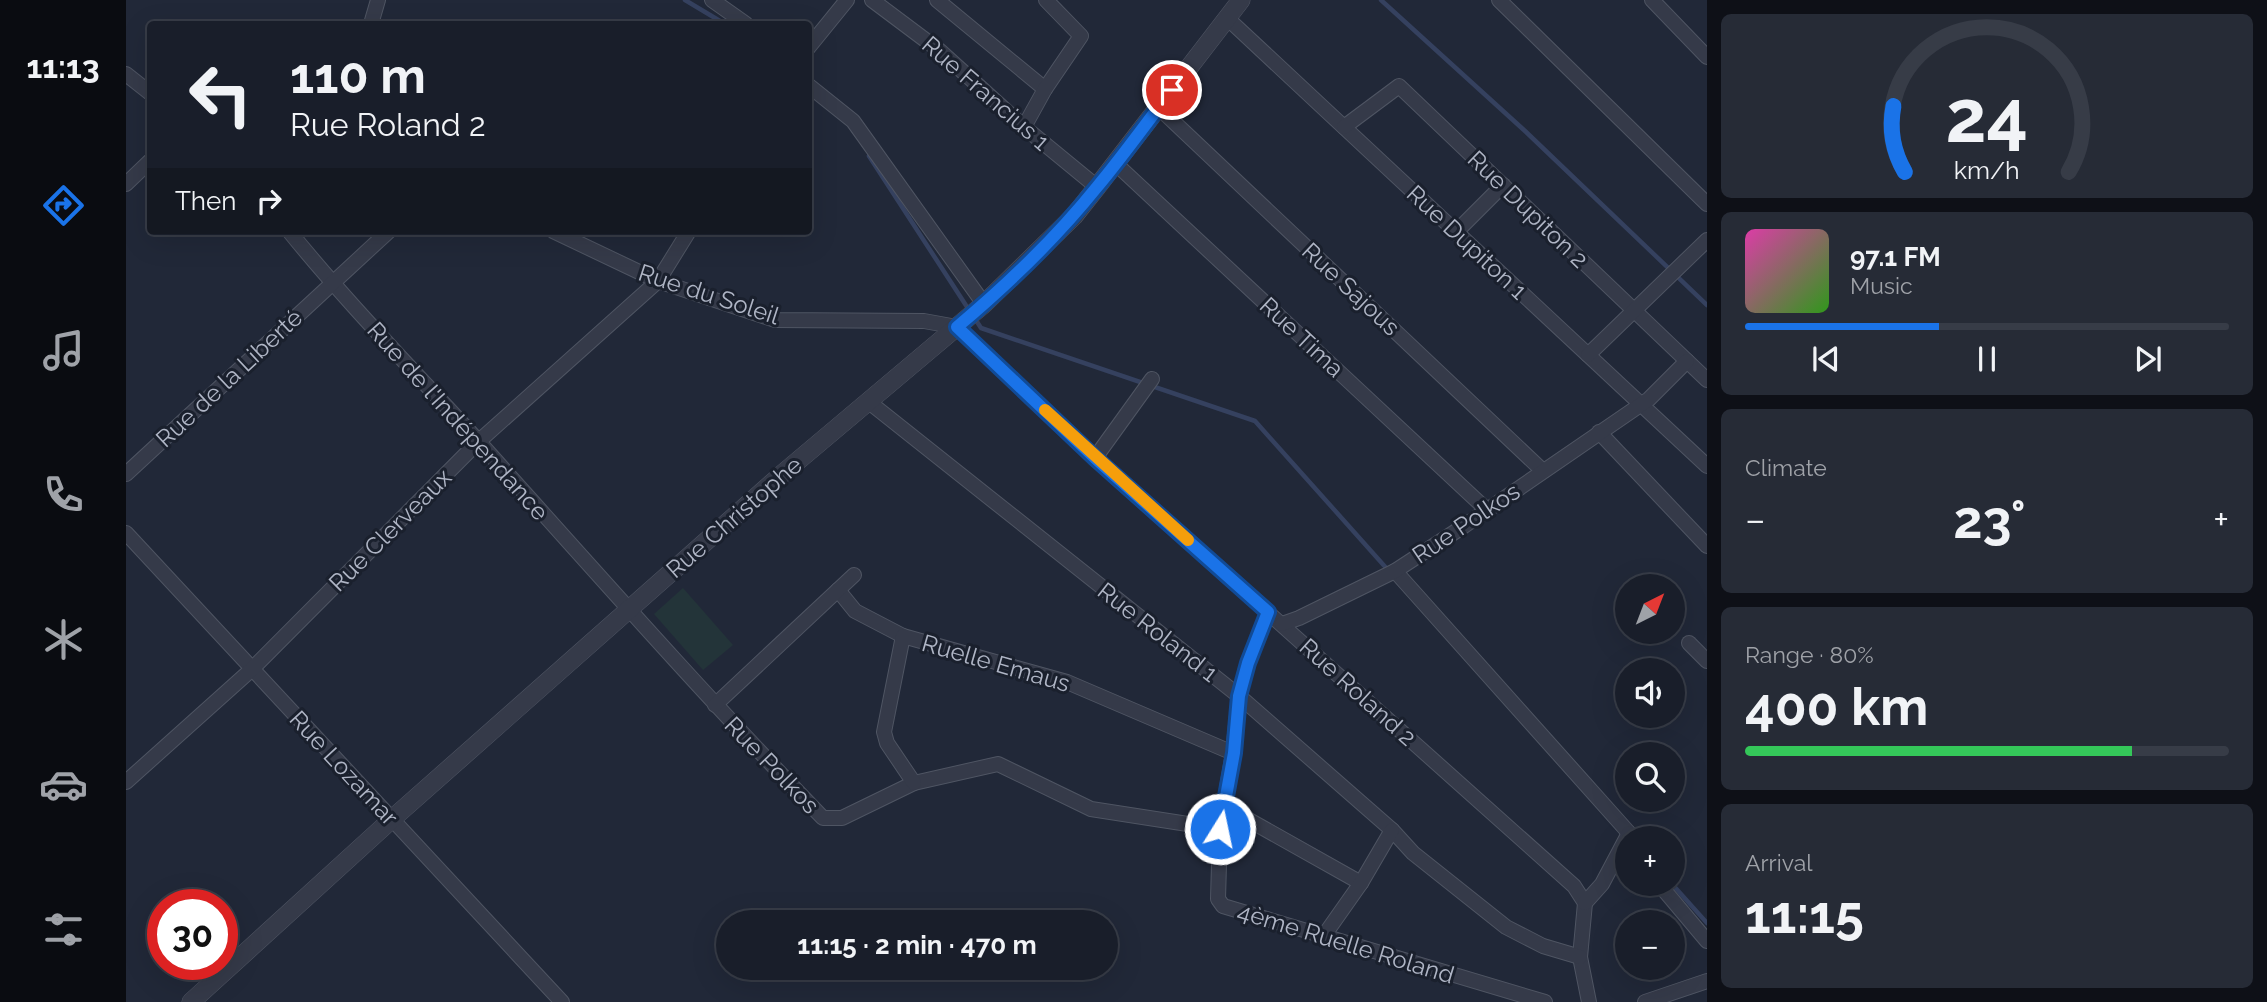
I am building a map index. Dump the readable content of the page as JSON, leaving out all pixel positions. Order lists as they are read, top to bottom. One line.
{"streets":{"street":["Rue Francius 1","Rue Dupiton 2","Rue Dupiton 1","Rue Sajous","Rue du Soleil","Rue Tima","Rue de la Liberté","Rue de l'Indépendance","Rue Christophe","Rue Polkos","Rue Clerveaux","Rue Roland 1","Ruelle Emaus","Rue Roland 2","Rue Lozamar","4ème Ruelle Roland"]},"crossings":[["Rue Francius 1","Rue Christophe"],["Rue Dupiton 2","Rue Dupiton 1"],["Rue Dupiton 2","Rue Polkos"],["Rue Dupiton 1","Rue Christophe"],["Rue Dupiton 1","Rue Polkos"],["Rue Sajous","Rue Christophe"],["Rue Sajous","Rue Polkos"],["Rue du Soleil","Rue Christophe"],["Rue du Soleil","Rue Clerveaux"],["Rue du Soleil","Rue Roland 2"],["Rue Tima","Rue Christophe"],["Rue Tima","Rue Polkos"],["Rue de la Liberté","Rue de l'Indépendance"],["Rue de l'Indépendance","Rue Christophe"],["Rue de l'Indépendance","Rue Polkos"],["Rue de l'Indépendance","Rue Clerveaux"],["Rue Christophe","Rue Polkos"],["Rue Christophe","Rue Roland 1"],["Rue Christophe","Rue Roland 2"],["Rue Christophe","Rue Lozamar"],["Rue Polkos","Ruelle Emaus"],["Rue Polkos","Rue Roland 2"],["Rue Polkos","4ème Ruelle Roland"],["Rue Clerveaux","Rue Lozamar"]],"north":"top right","page":{"tabs":"11:13","turn":["110 m","Rue Roland 2"],"then":"Then","song":["97.1 FM","Music"],"tile":["Climate",["Range · 80%","400 km"],["Arrival","11:15"]],"heat":["−","23°","+"],"map_buttons":["+","−"],"limit":"30","trip":"11:15 · 2 min · 470 m","gauge":["24","km/h"]}}
